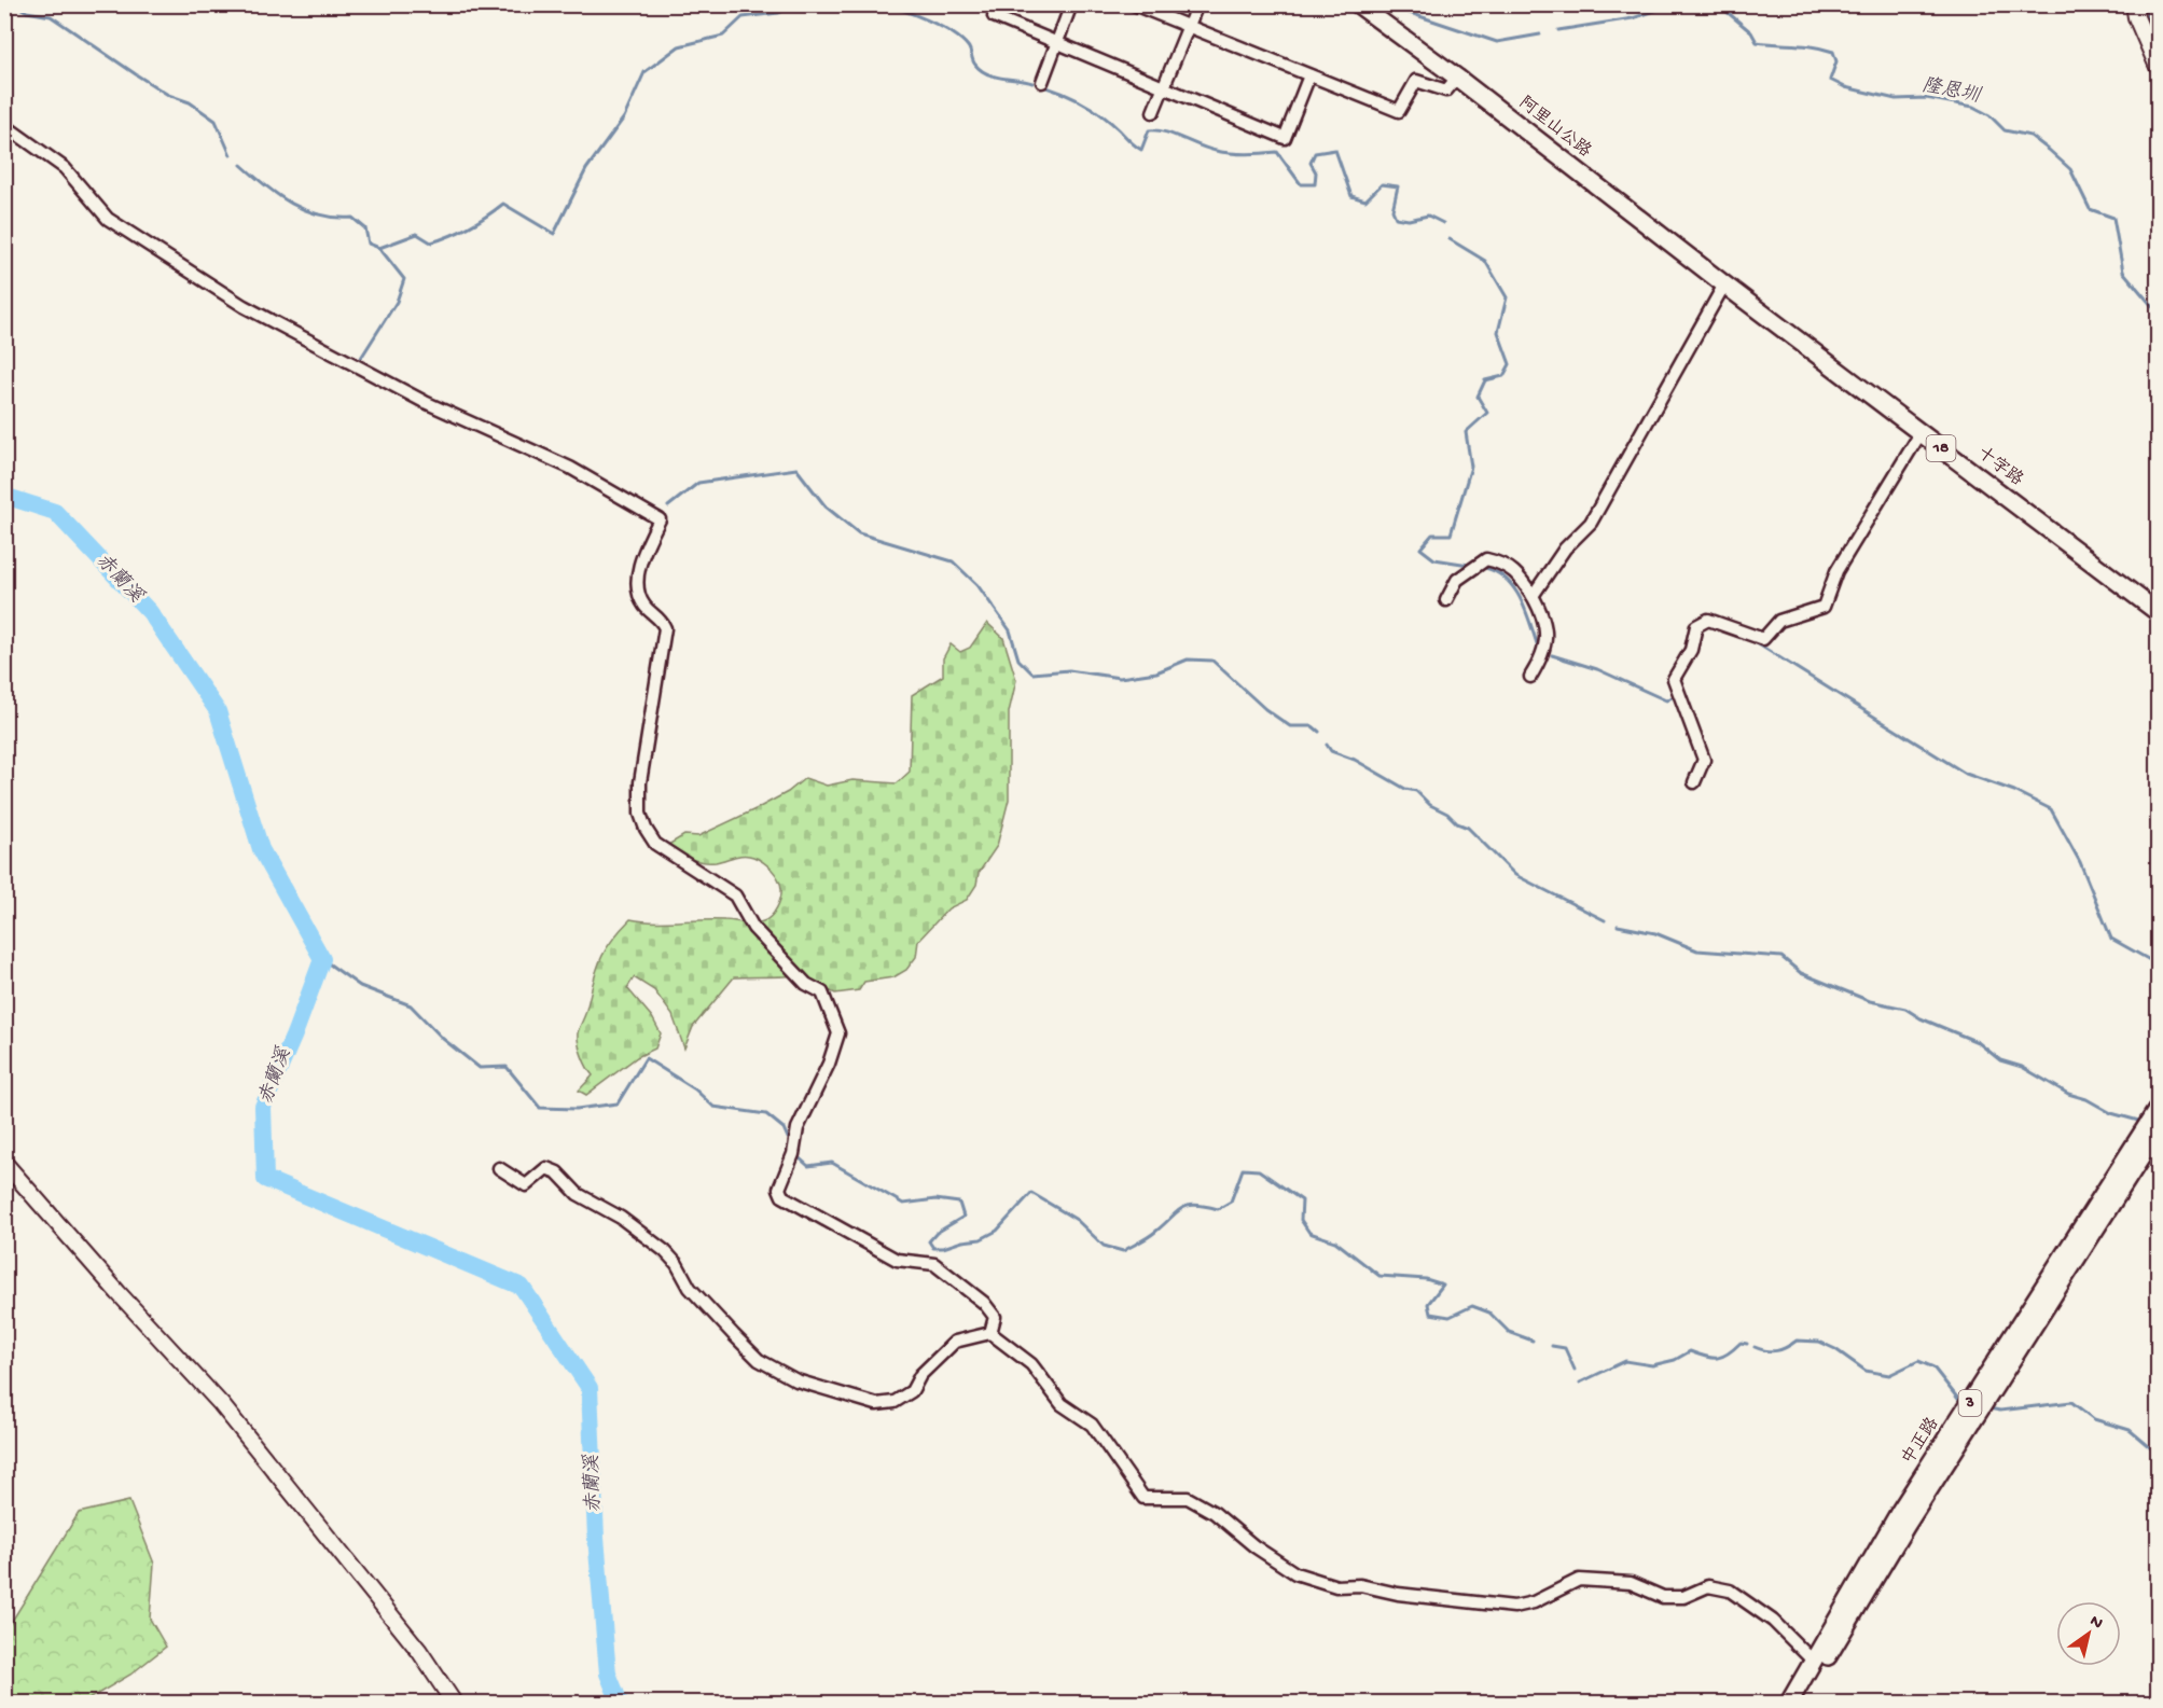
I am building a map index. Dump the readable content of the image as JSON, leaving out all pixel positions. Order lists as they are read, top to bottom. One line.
{"streets":{"main road":["阿里山公路","18","十字路","3","中正路"]},"crossings":[["阿里山公路","十字路"]],"water":["隆恩圳","赤蘭溪"],"north":"top right"}
